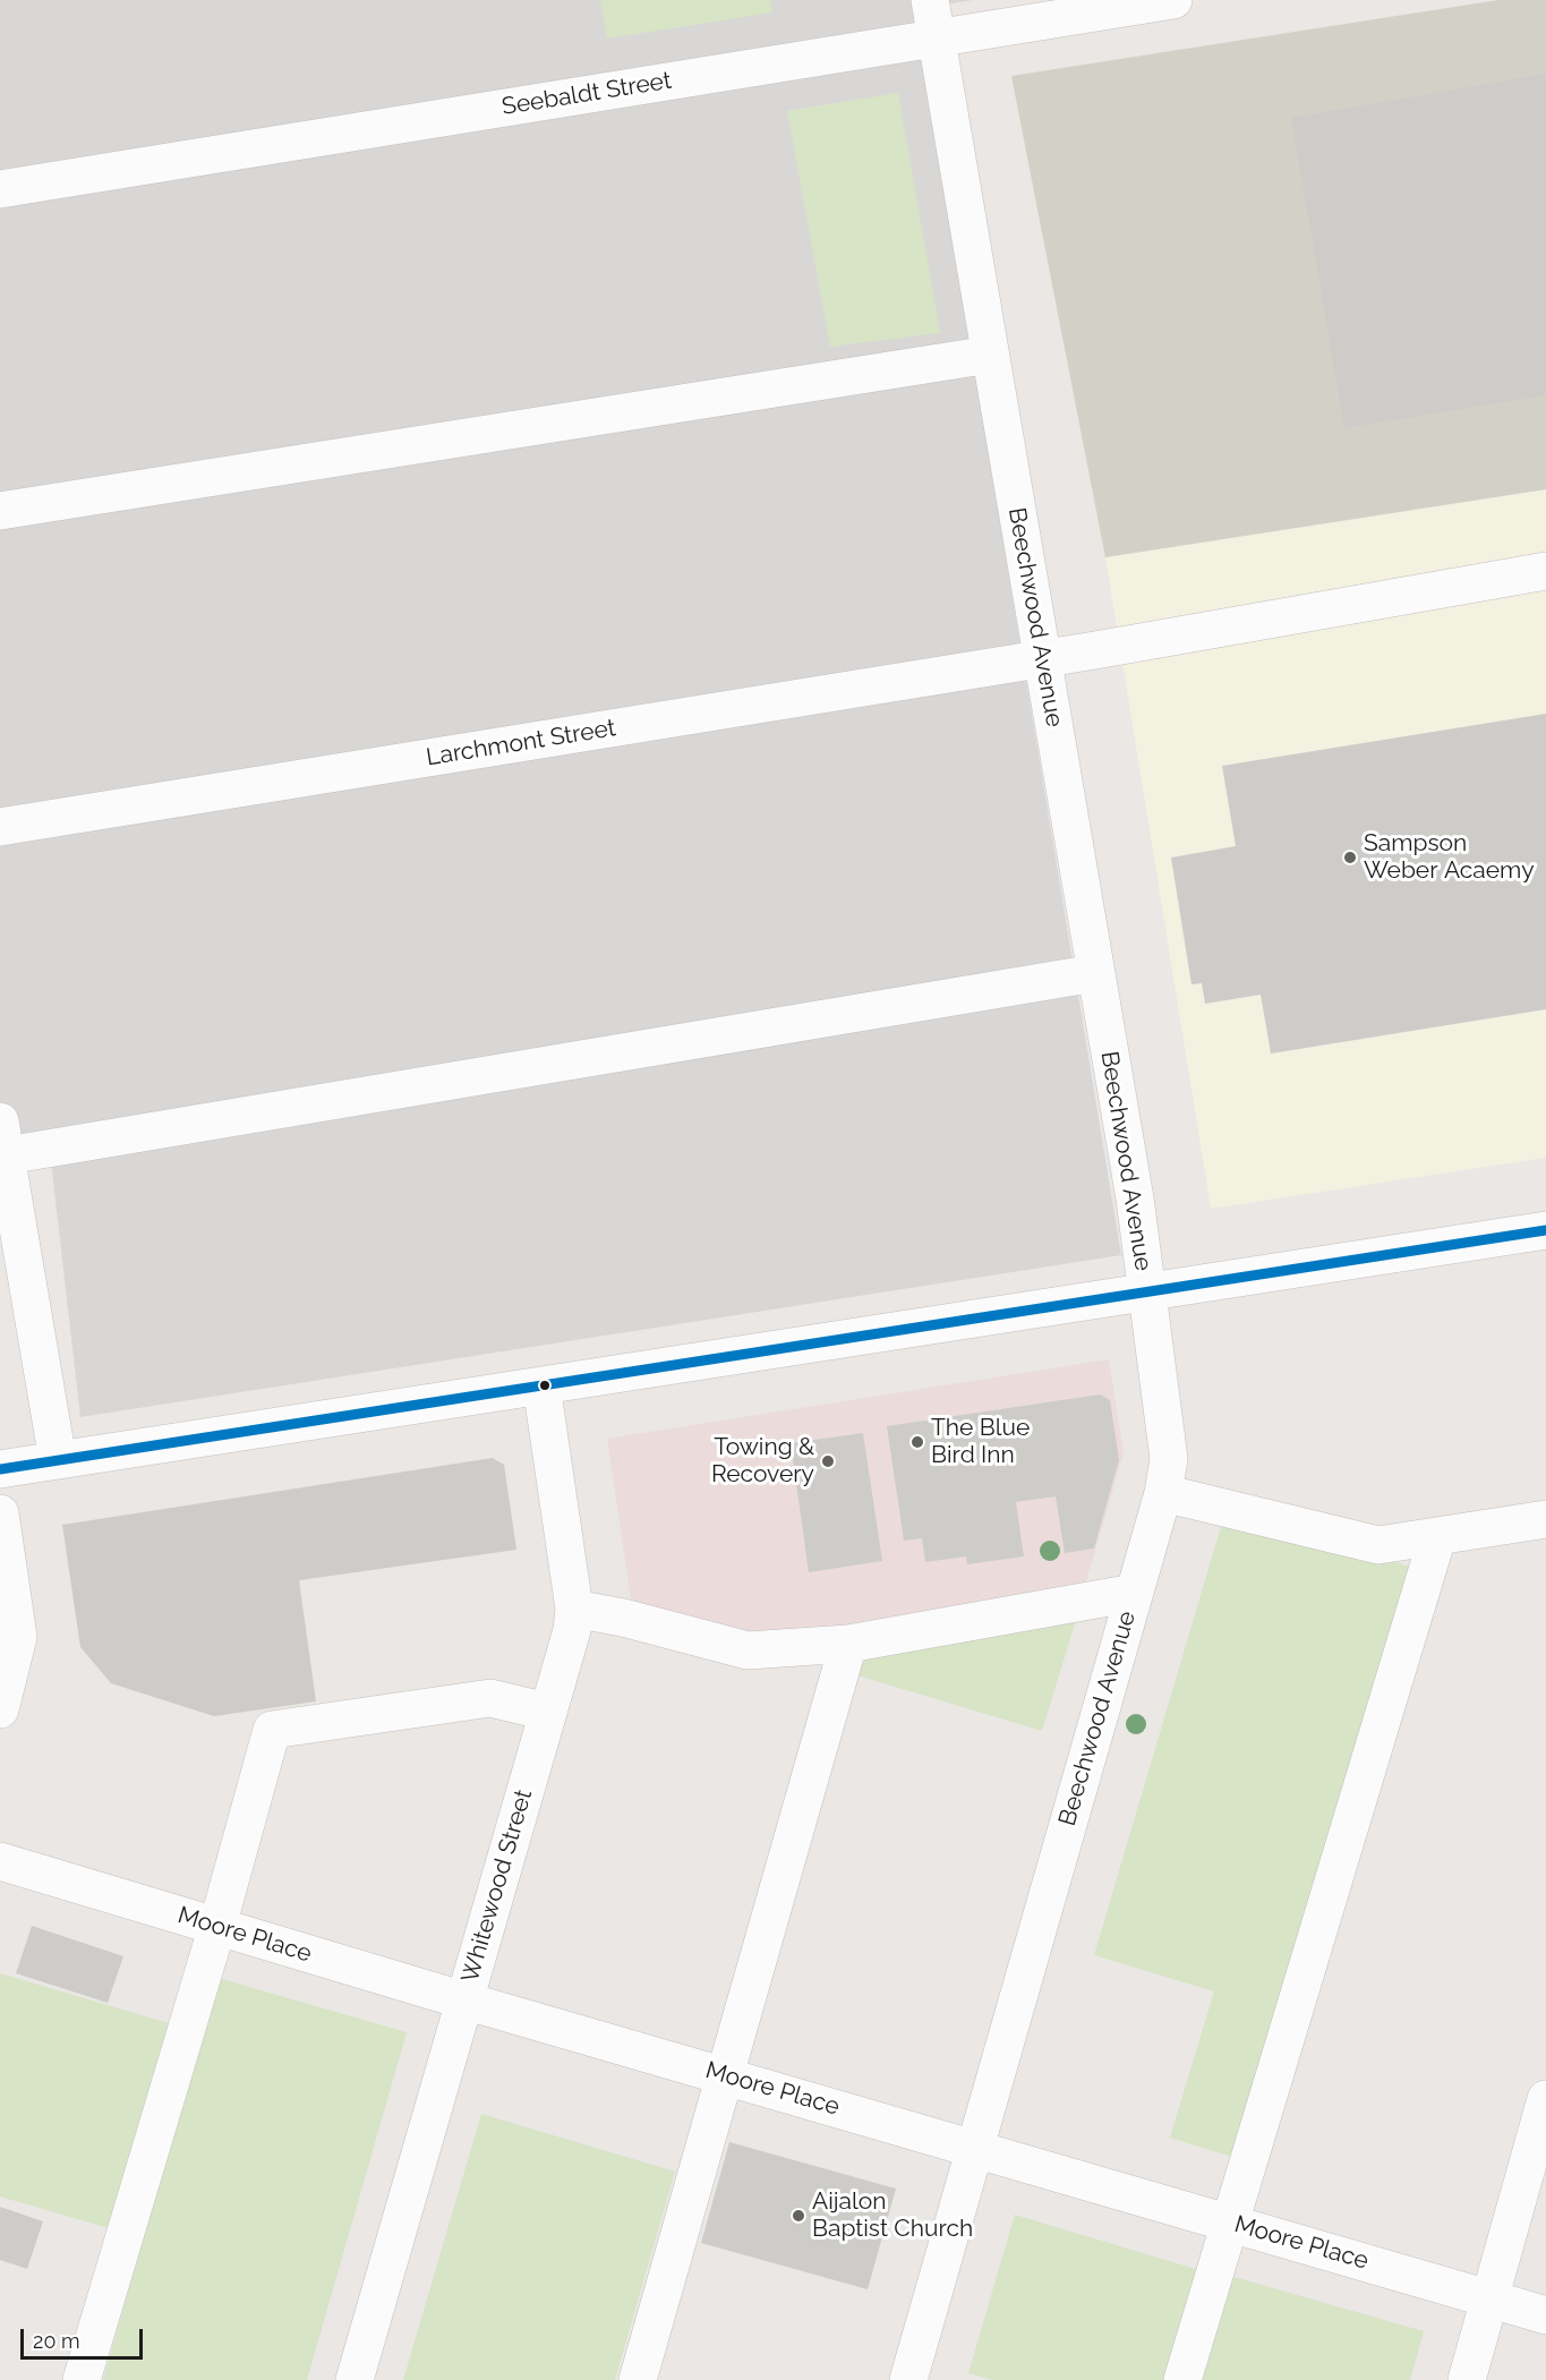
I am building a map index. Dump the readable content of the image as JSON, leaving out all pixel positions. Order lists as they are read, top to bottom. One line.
{"streets":{"street":["Seebaldt Street","Beechwood Avenue","Larchmont Street","Whitewood Street","Moore Place"]},"crossings":[["Seebaldt Street","Beechwood Avenue"],["Beechwood Avenue","Larchmont Street"],["Beechwood Avenue","Moore Place"],["Whitewood Street","Moore Place"]],"places":["Sampson Weber Acaemy","The Blue Bird Inn","Towing & Recovery","Aijalon Baptist Church"],"scale_bar":"20 m"}
